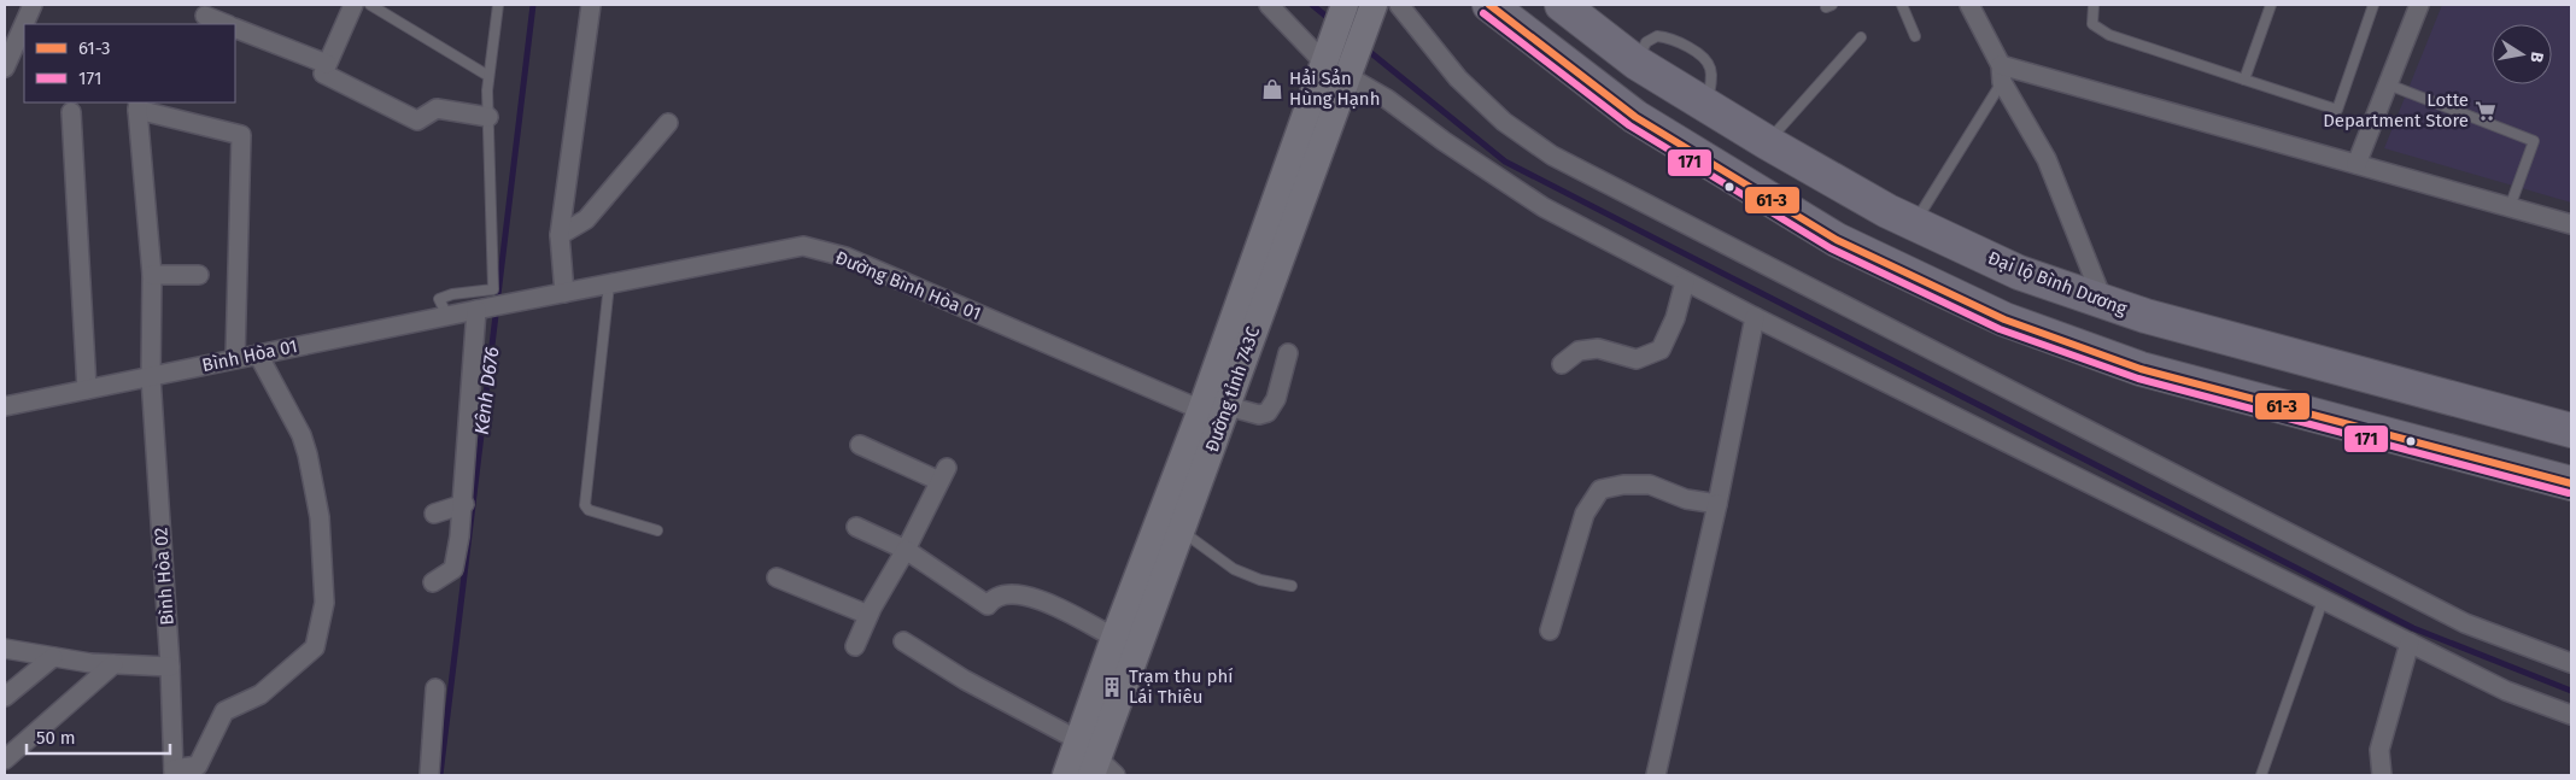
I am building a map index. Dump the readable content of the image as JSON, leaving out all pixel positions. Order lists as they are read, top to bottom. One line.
{"streets":{"highway":["Đại lộ Bình Dương"],"main road":["Đường tỉnh 743C"],"street":["Đường Bình Hòa 01","Bình Hòa 01","Bình Hòa 02"]},"crossings":[["Đường Bình Hòa 01","Bình Hòa 01"],["Đường Bình Hòa 01","Đường tỉnh 743C"],["Bình Hòa 01","Bình Hòa 02"]],"water":["Kênh D676"],"places":{"shop":["Hải Sản Hùng Hạnh"],"supermarket":["Lotte Department Store"],"building":["Trạm thu phí Lái Thiêu"]},"lines":["transit line 61-3","transit line 171"],"legend":["61-3","171"],"scale_bar":"50 m","north":"right"}
